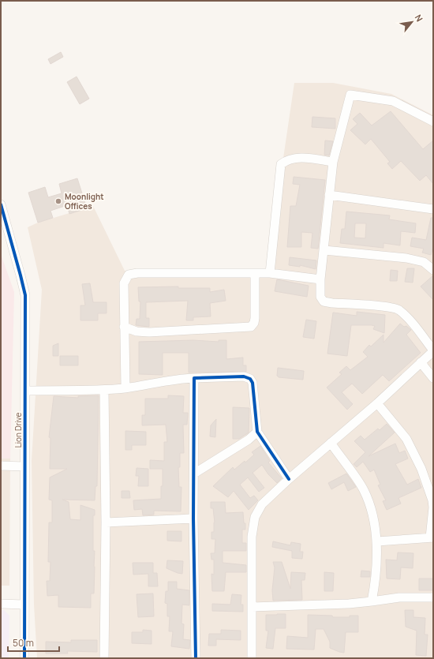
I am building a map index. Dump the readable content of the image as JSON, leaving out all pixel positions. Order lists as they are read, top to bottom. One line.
{"streets":{"street":["Lion Drive"]},"places":["Moonlight Offices"],"scale_bar":"50 m","north":"top right"}
